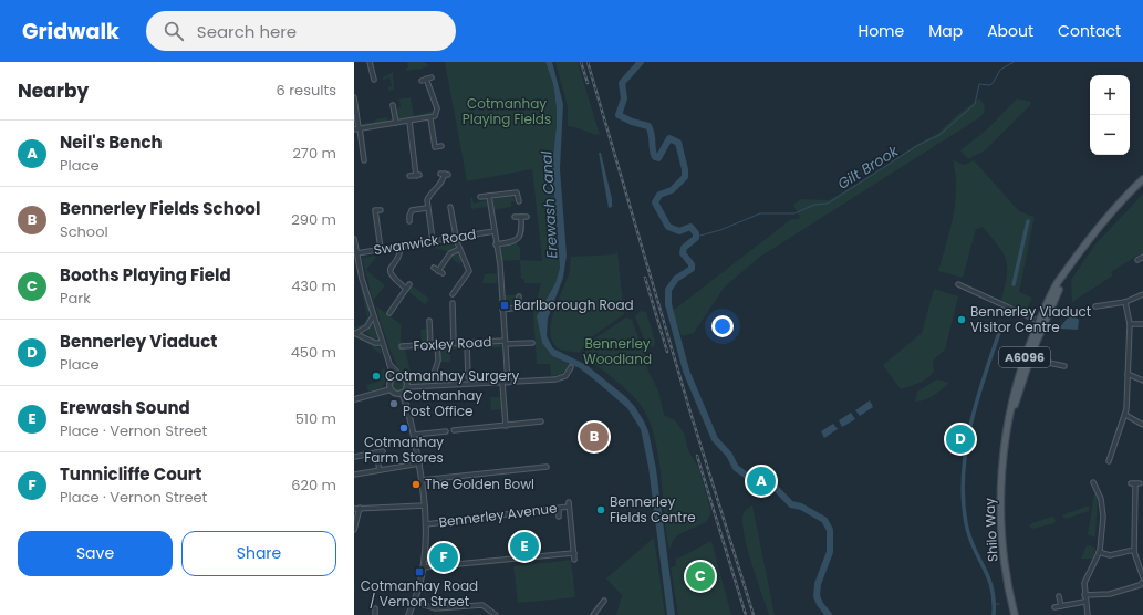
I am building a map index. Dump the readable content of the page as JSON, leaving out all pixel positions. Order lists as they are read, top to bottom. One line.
{"streets":{"main road":["A6096","Shilo Way"],"street":["Swanwick Road","Foxley Road","Bennerley Avenue"]},"water":["Gilt Brook","Erewash Canal"],"parks":["Cotmanhay Playing Fields","Bennerley Woodland"],"places":{"transit":["Barlborough Road","Cotmanhay Road / Vernon Street"],"other":["Bennerley Viaduct Visitor Centre","Cotmanhay Surgery","Cotmanhay Post Office","Cotmanhay Farm Stores","The Golden Bowl","Bennerley Fields Centre"]},"page":{"header":"Gridwalk","search":"Search here","nav":["Home","Map","About","Contact"],"heading":["Nearby","6 results"],"map_buttons":["+","−"],"list":[{"mark":"A","name":"Neil's Bench","note":"Place","value":"270 m"},{"mark":"B","name":"Bennerley Fields School","note":"School","value":"290 m"},{"mark":"C","name":"Booths Playing Field","note":"Park","value":"430 m"},{"mark":"D","name":"Bennerley Viaduct","note":"Place","value":"450 m"},{"mark":"E","name":"Erewash Sound","note":"Place · Vernon Street","value":"510 m"},{"mark":"F","name":"Tunnicliffe Court","note":"Place · Vernon Street","value":"620 m"}],"pins":["B","D","A","E","F","C"],"buttons":["Save","Share"]}}
